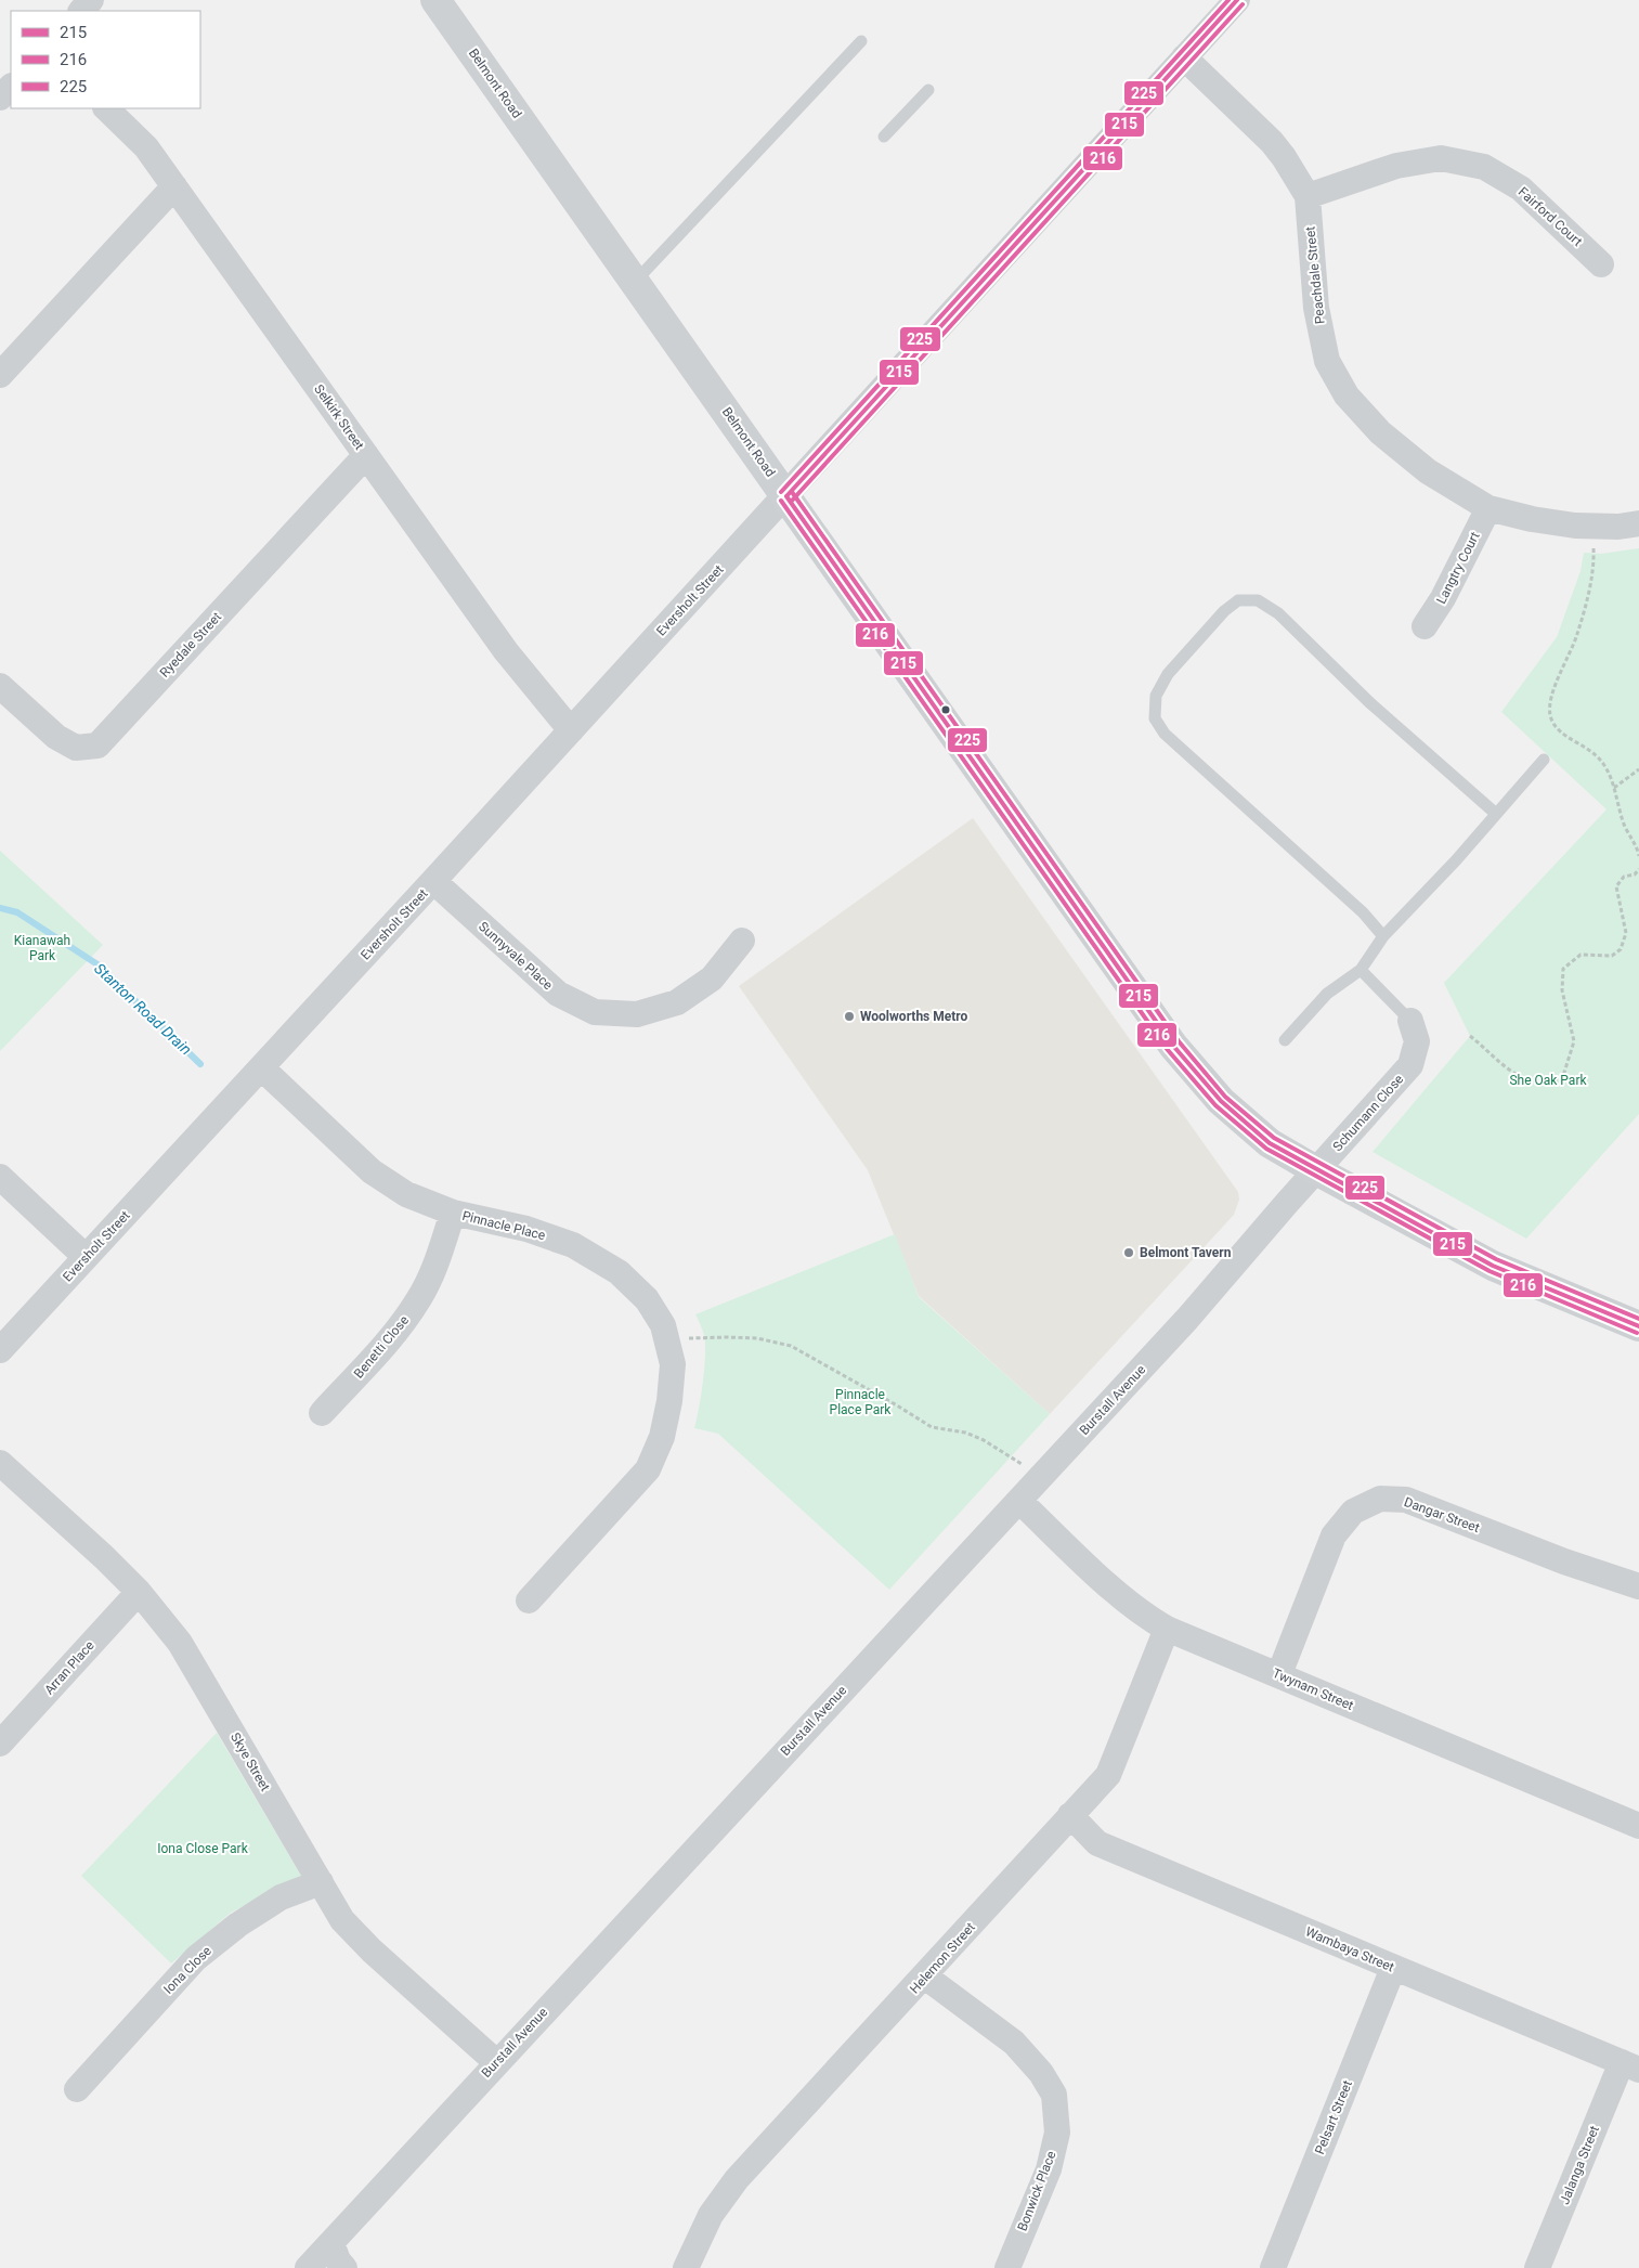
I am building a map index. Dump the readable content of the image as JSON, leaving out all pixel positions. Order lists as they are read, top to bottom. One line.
{"streets":{"main road":["Belmont Road"],"street":["Fairford Court","Peachdale Street","Selkirk Street","Langtry Court","Eversholt Street","Ryedale Street","Sunnyvale Place","Schumann Close","Pinnacle Place","Benetti Close","Burstall Avenue","Dangar Street","Arran Place","Twynam Street","Skye Street","Wambaya Street","Helemon Street","Iona Close","Pelsart Street","Jalanga Street","Bonwick Place"]},"crossings":[["Belmont Road","Eversholt Street"],["Belmont Road","Schumann Close"],["Belmont Road","Burstall Avenue"],["Fairford Court","Peachdale Street"],["Peachdale Street","Langtry Court"],["Peachdale Street","Eversholt Street"],["Selkirk Street","Eversholt Street"],["Selkirk Street","Ryedale Street"],["Eversholt Street","Sunnyvale Place"],["Eversholt Street","Pinnacle Place"],["Schumann Close","Burstall Avenue"],["Pinnacle Place","Benetti Close"],["Burstall Avenue","Twynam Street"],["Burstall Avenue","Skye Street"],["Dangar Street","Twynam Street"],["Arran Place","Skye Street"],["Twynam Street","Helemon Street"],["Skye Street","Iona Close"],["Wambaya Street","Helemon Street"],["Wambaya Street","Pelsart Street"],["Wambaya Street","Jalanga Street"],["Helemon Street","Bonwick Place"]],"water":["Stanton Road Drain"],"parks":["Kianawah Park","She Oak Park","Pinnacle Place Park","Iona Close Park"],"places":["Woolworths Metro","Belmont Tavern"],"lines":["transit line 215","transit line 225","transit line 216"],"legend":["215","216","225"]}
